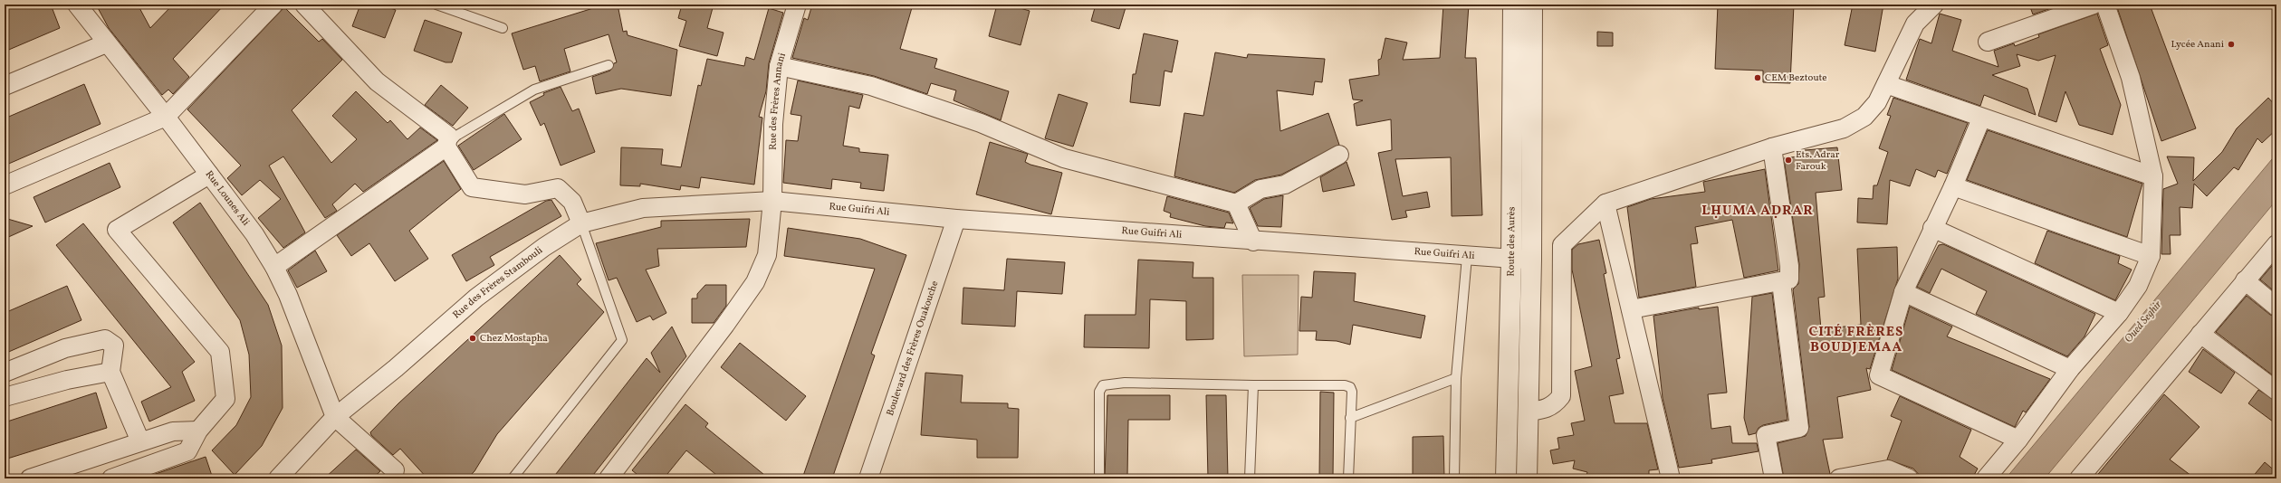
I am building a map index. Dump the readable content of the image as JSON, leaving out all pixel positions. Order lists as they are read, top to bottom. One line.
{"streets":{"street":["Rue des Frères Annani","Rue Lounes Ali","Rue Guifri Ali","Route des Aurès","Rue des Frères Stambouli","Boulevard des Frères Ouakouche"]},"crossings":[["Rue des Frères Annani","Rue Guifri Ali"],["Rue des Frères Annani","Rue des Frères Stambouli"],["Rue Lounes Ali","Rue des Frères Stambouli"],["Rue Guifri Ali","Route des Aurès"],["Rue Guifri Ali","Rue des Frères Stambouli"],["Rue Guifri Ali","Boulevard des Frères Ouakouche"]],"districts":["LḤUMA AḌRAR","CITÉ FRÈRES BOUDJEMAA"],"water":["Oued Seghir"],"places":["Lycée Anani","CEM Beztoute","Ets. Adrar Farouk","Chez Mostapha"]}
